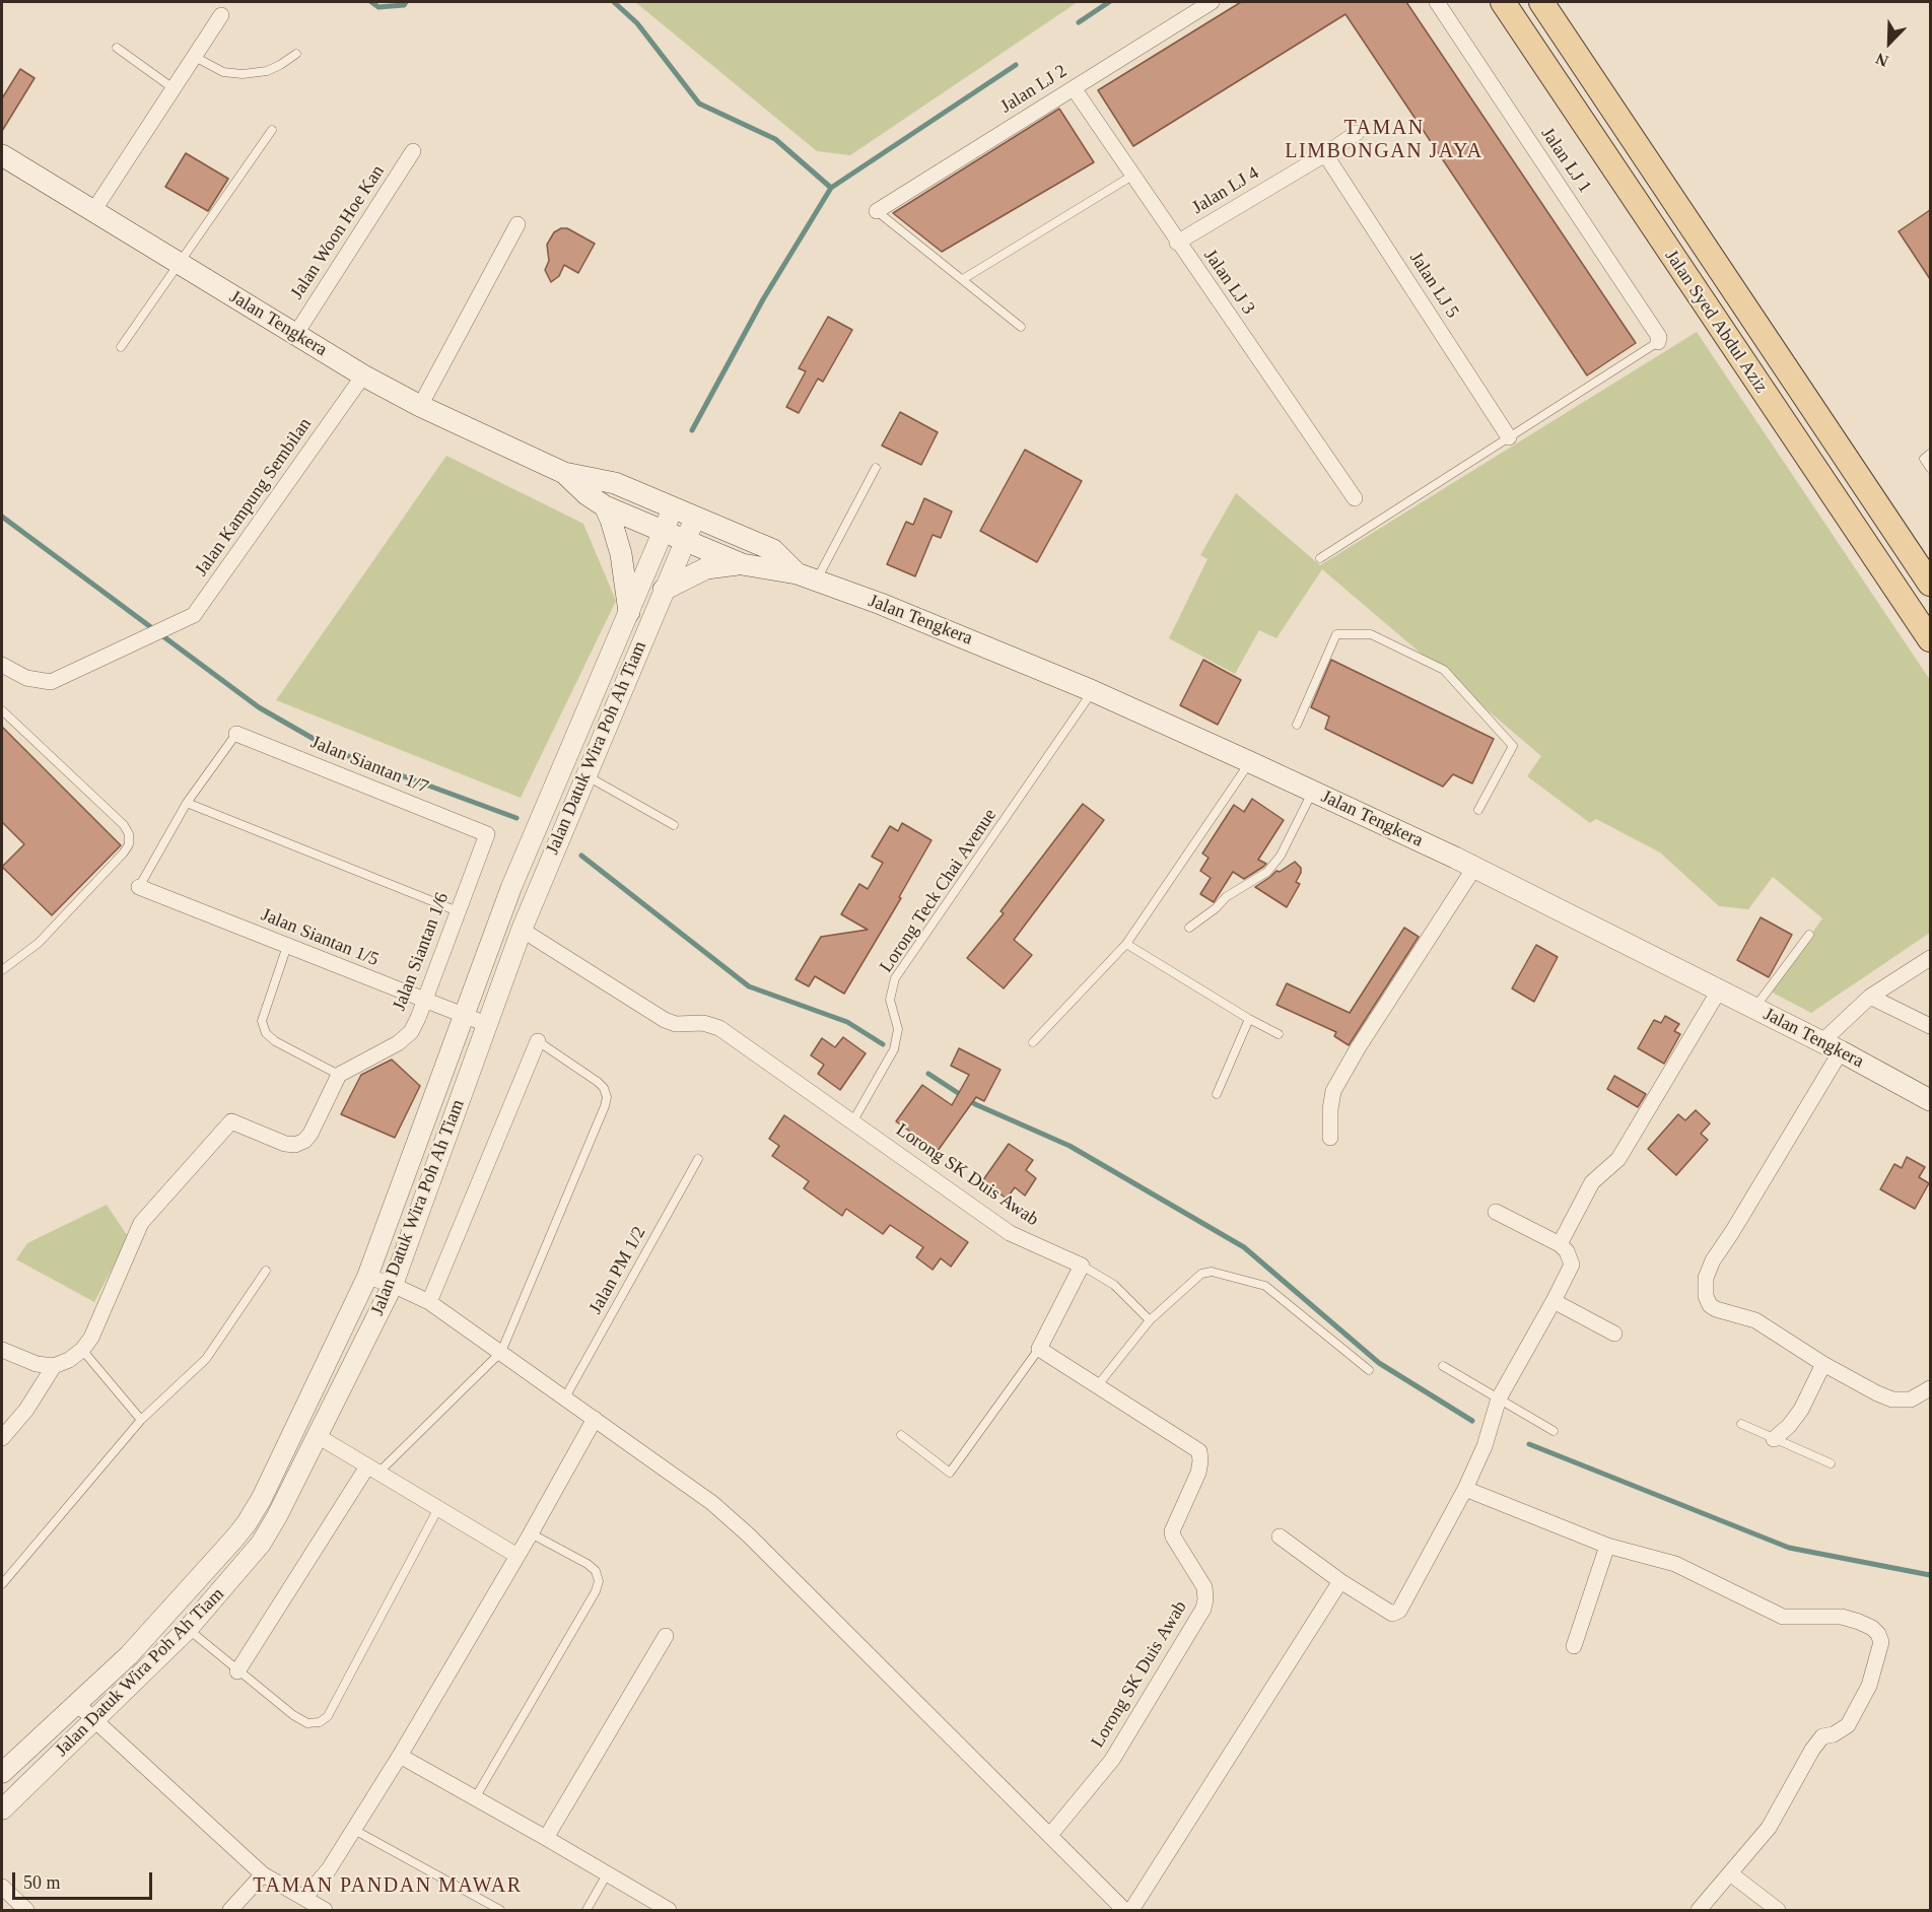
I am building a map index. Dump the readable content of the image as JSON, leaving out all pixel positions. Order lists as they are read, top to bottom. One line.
{"streets":{"main road":["Jalan Syed Abdul Aziz","Jalan Tengkera"],"street":["Jalan LJ 2","Jalan LJ 1","Jalan LJ 4","Jalan Woon Hoe Kan","Jalan LJ 3","Jalan LJ 5","Jalan Kampung Sembilan","Jalan Datuk Wira Poh Ah Tiam","Jalan Siantan 1/7","Jalan Siantan 1/5","Jalan Siantan 1/6","Lorong SK Duis Awab"],"lane":["Lorong Teck Chai Avenue","Jalan PM 1/2"]},"crossings":[["Jalan LJ 2","Jalan LJ 3"],["Jalan LJ 4","Jalan LJ 3"],["Jalan LJ 4","Jalan LJ 5"],["Jalan Woon Hoe Kan","Jalan Tengkera"],["Jalan Tengkera","Jalan Kampung Sembilan"],["Jalan Tengkera","Jalan Datuk Wira Poh Ah Tiam"],["Jalan Tengkera","Lorong Teck Chai Avenue"],["Jalan Datuk Wira Poh Ah Tiam","Jalan Siantan 1/5"],["Jalan Datuk Wira Poh Ah Tiam","Lorong SK Duis Awab"],["Jalan Siantan 1/7","Jalan Siantan 1/6"],["Lorong Teck Chai Avenue","Lorong SK Duis Awab"],["Jalan Siantan 1/5","Jalan Siantan 1/6"]],"districts":["TAMAN LIMBONGAN JAYA","TAMAN PANDAN MAWAR"],"scale_bar":"50 m","north":"bottom left"}
